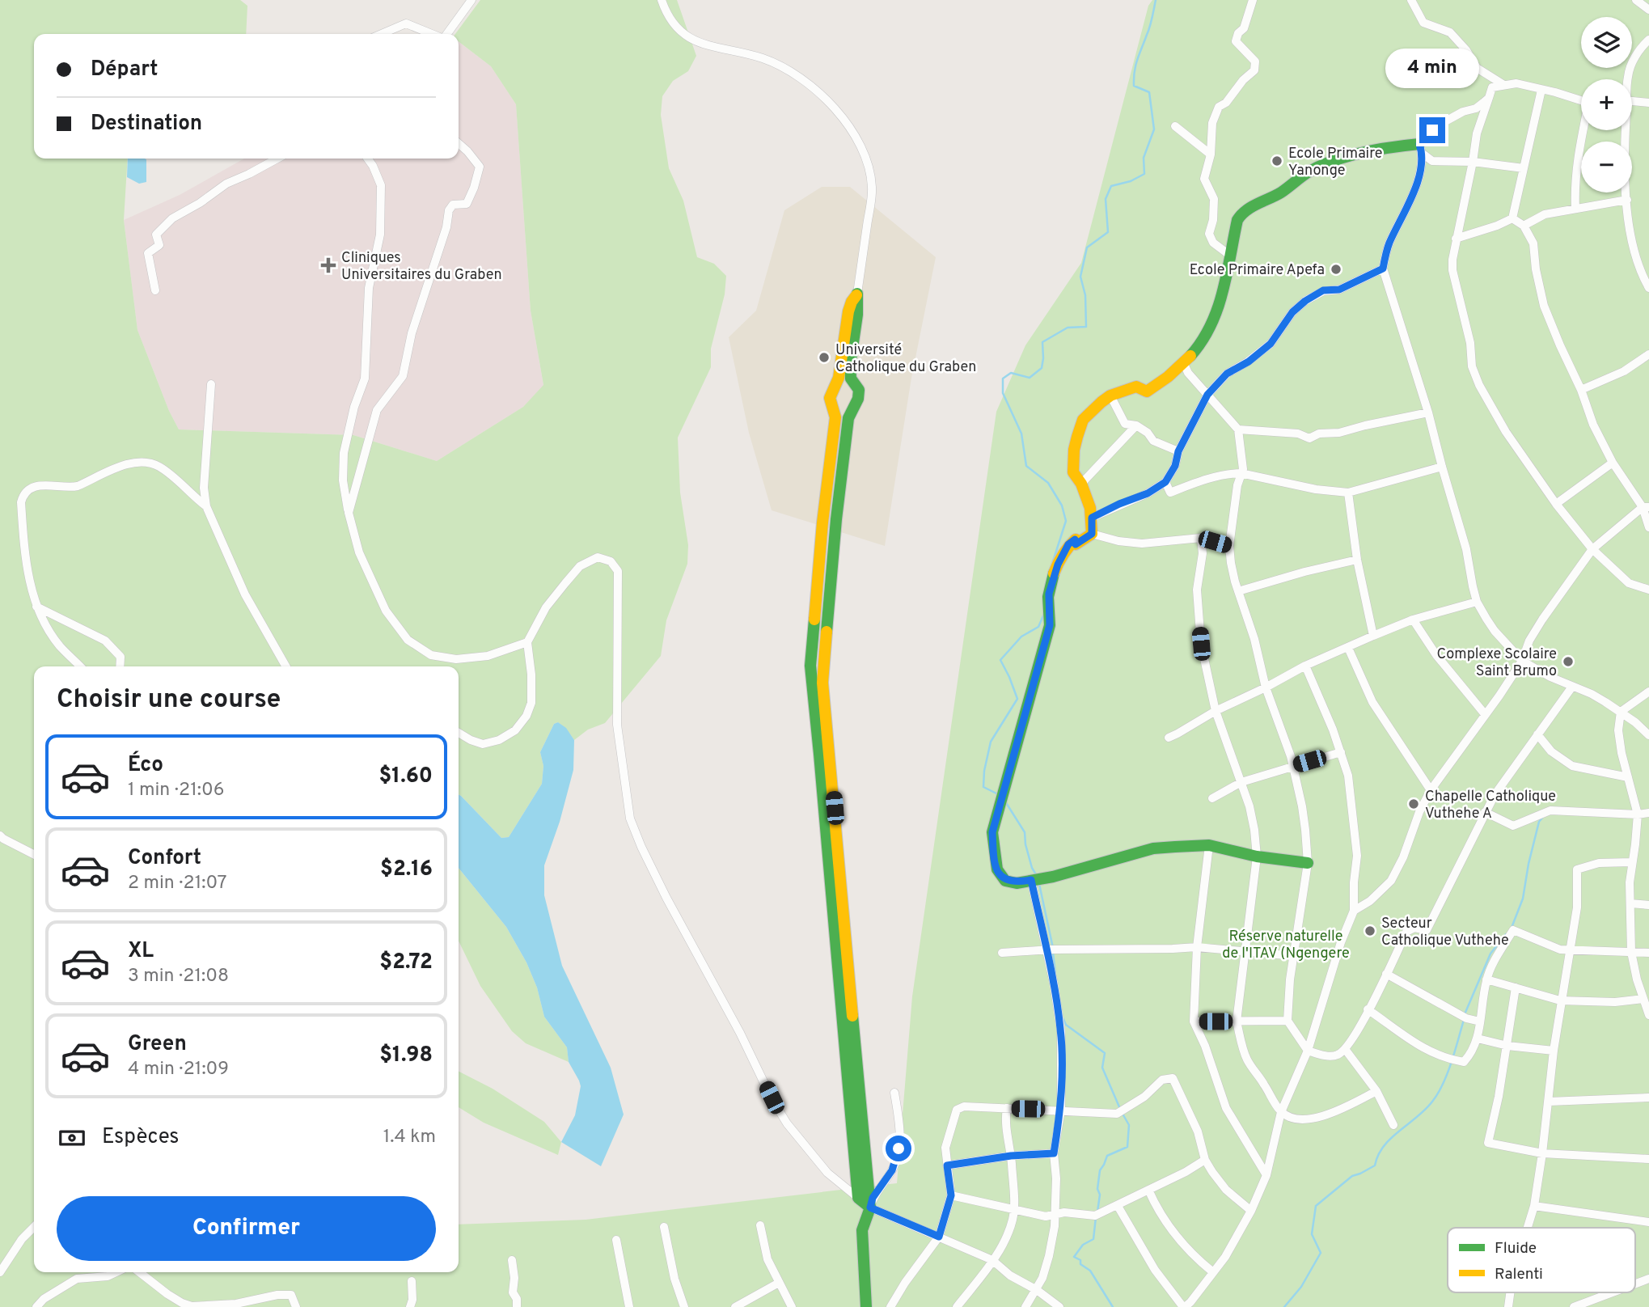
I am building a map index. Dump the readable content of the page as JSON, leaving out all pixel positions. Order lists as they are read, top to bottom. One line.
{"parks":["Réserve naturelle de l'ITAV (Ngengere"],"places":{"other":["Ecole Primaire Yanonge","Ecole Primaire Apefa","Université Catholique du Graben","Complexe Scolaire Saint Brumo","Chapelle Catholique Vuthehe A","Secteur Catholique Vuthehe"],"health":["Cliniques Universitaires du Graben"]},"legend":["Fluide","Ralenti"],"page":{"map_buttons":["+","−"],"banner":["Départ","Destination"],"bubble":"4 min","heading":"Choisir une course","list":[{"name":"Éco","note":"1 min · 21:06","value":"$1.60"},{"name":"Confort","note":"2 min · 21:07","value":"$2.16"},{"name":"XL","note":"3 min · 21:08","value":"$2.72"},{"name":"Green","note":"4 min · 21:09","value":"$1.98"}],"pay":["Espèces","1.4 km"],"buttons":"Confirmer"}}
